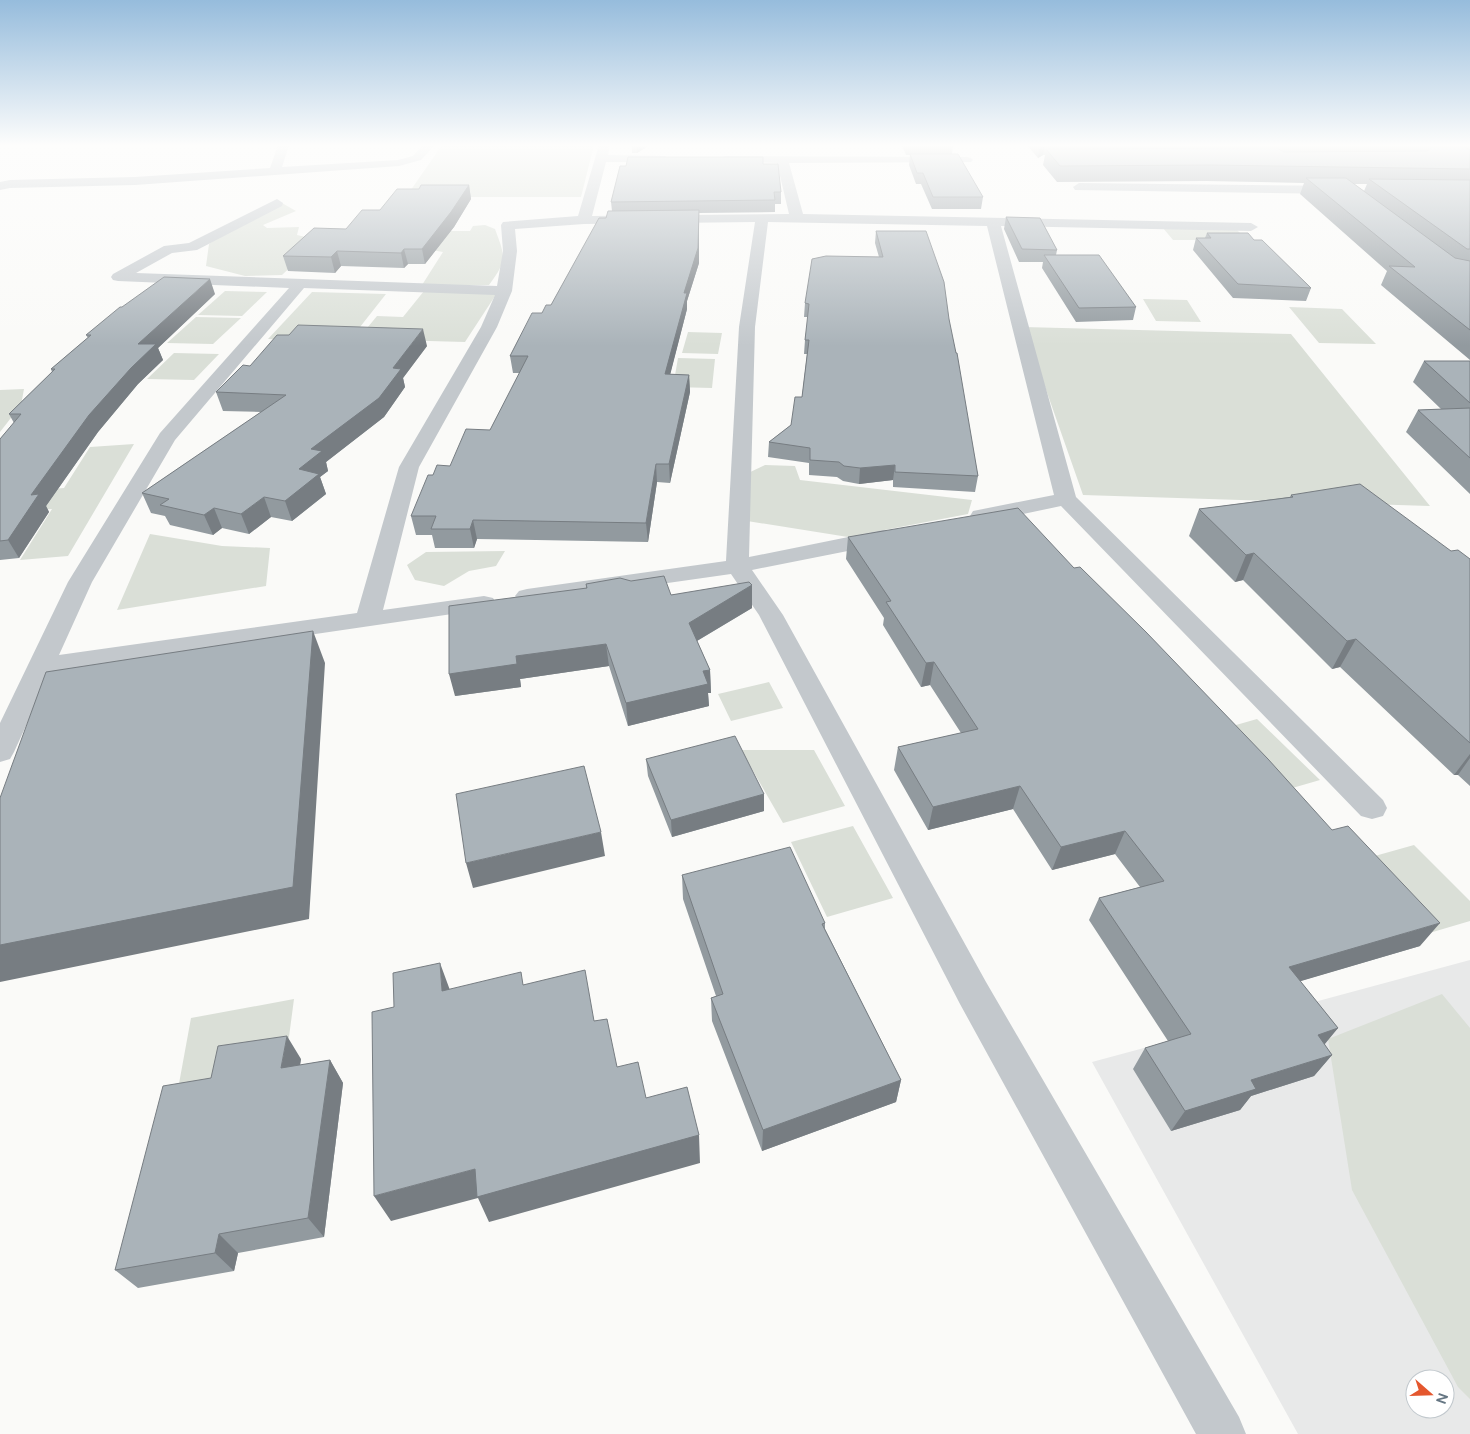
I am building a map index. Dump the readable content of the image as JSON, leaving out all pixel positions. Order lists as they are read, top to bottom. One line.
{"north":"right"}
